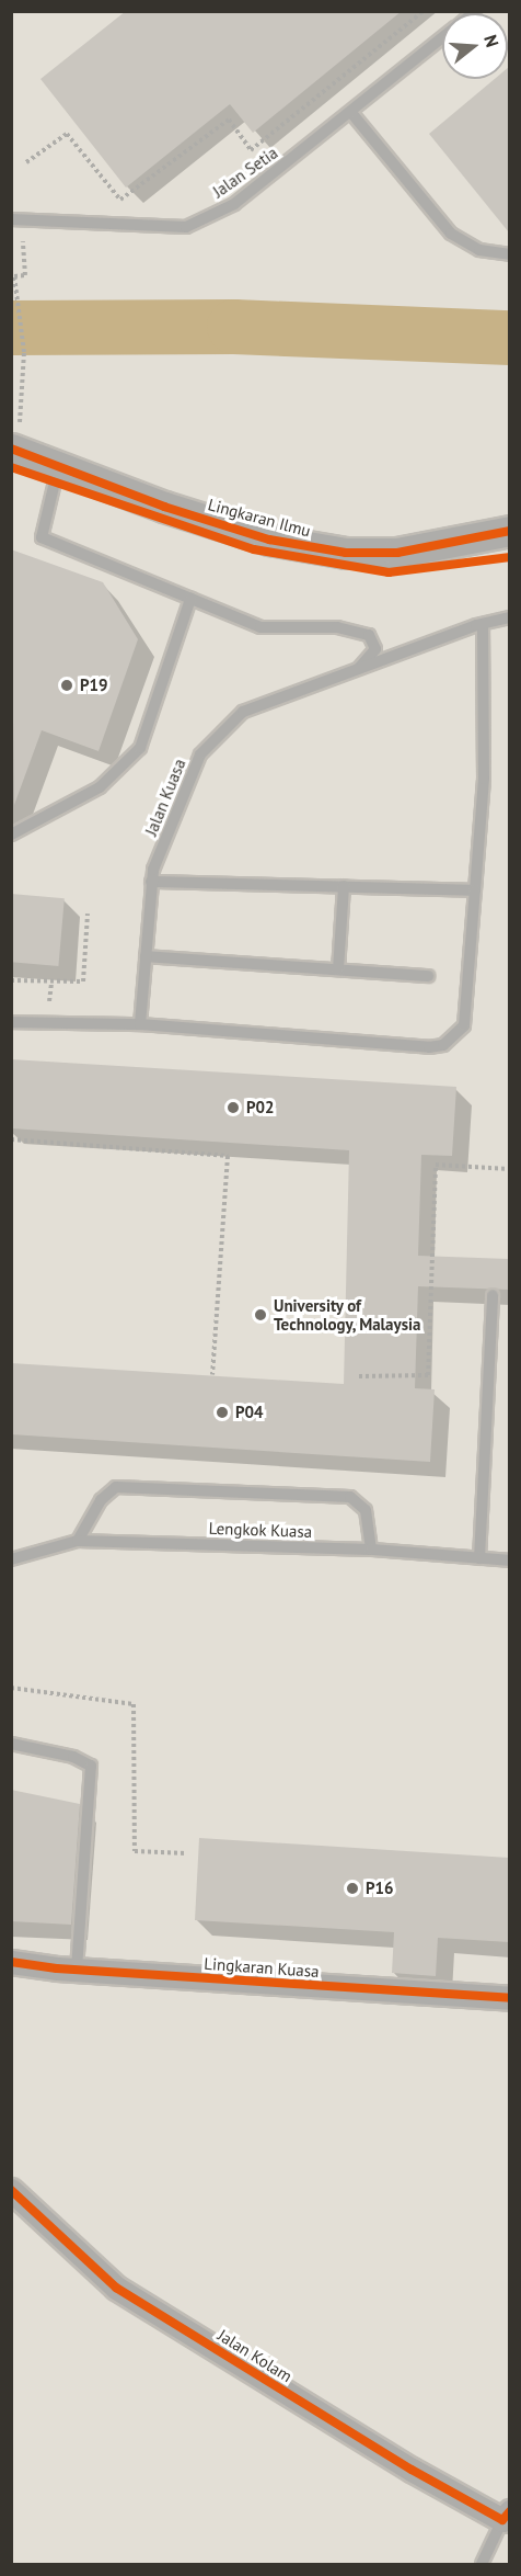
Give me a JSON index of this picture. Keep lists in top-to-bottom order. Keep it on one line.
{"streets":{"street":["Lingkaran Ilmu","Lingkaran Kuasa","Jalan Kolam"],"lane":["Jalan Setia","Jalan Kuasa","Lengkok Kuasa"]},"places":["P19","P02","University of Technology, Malaysia","P04","P16"],"north":"right"}
